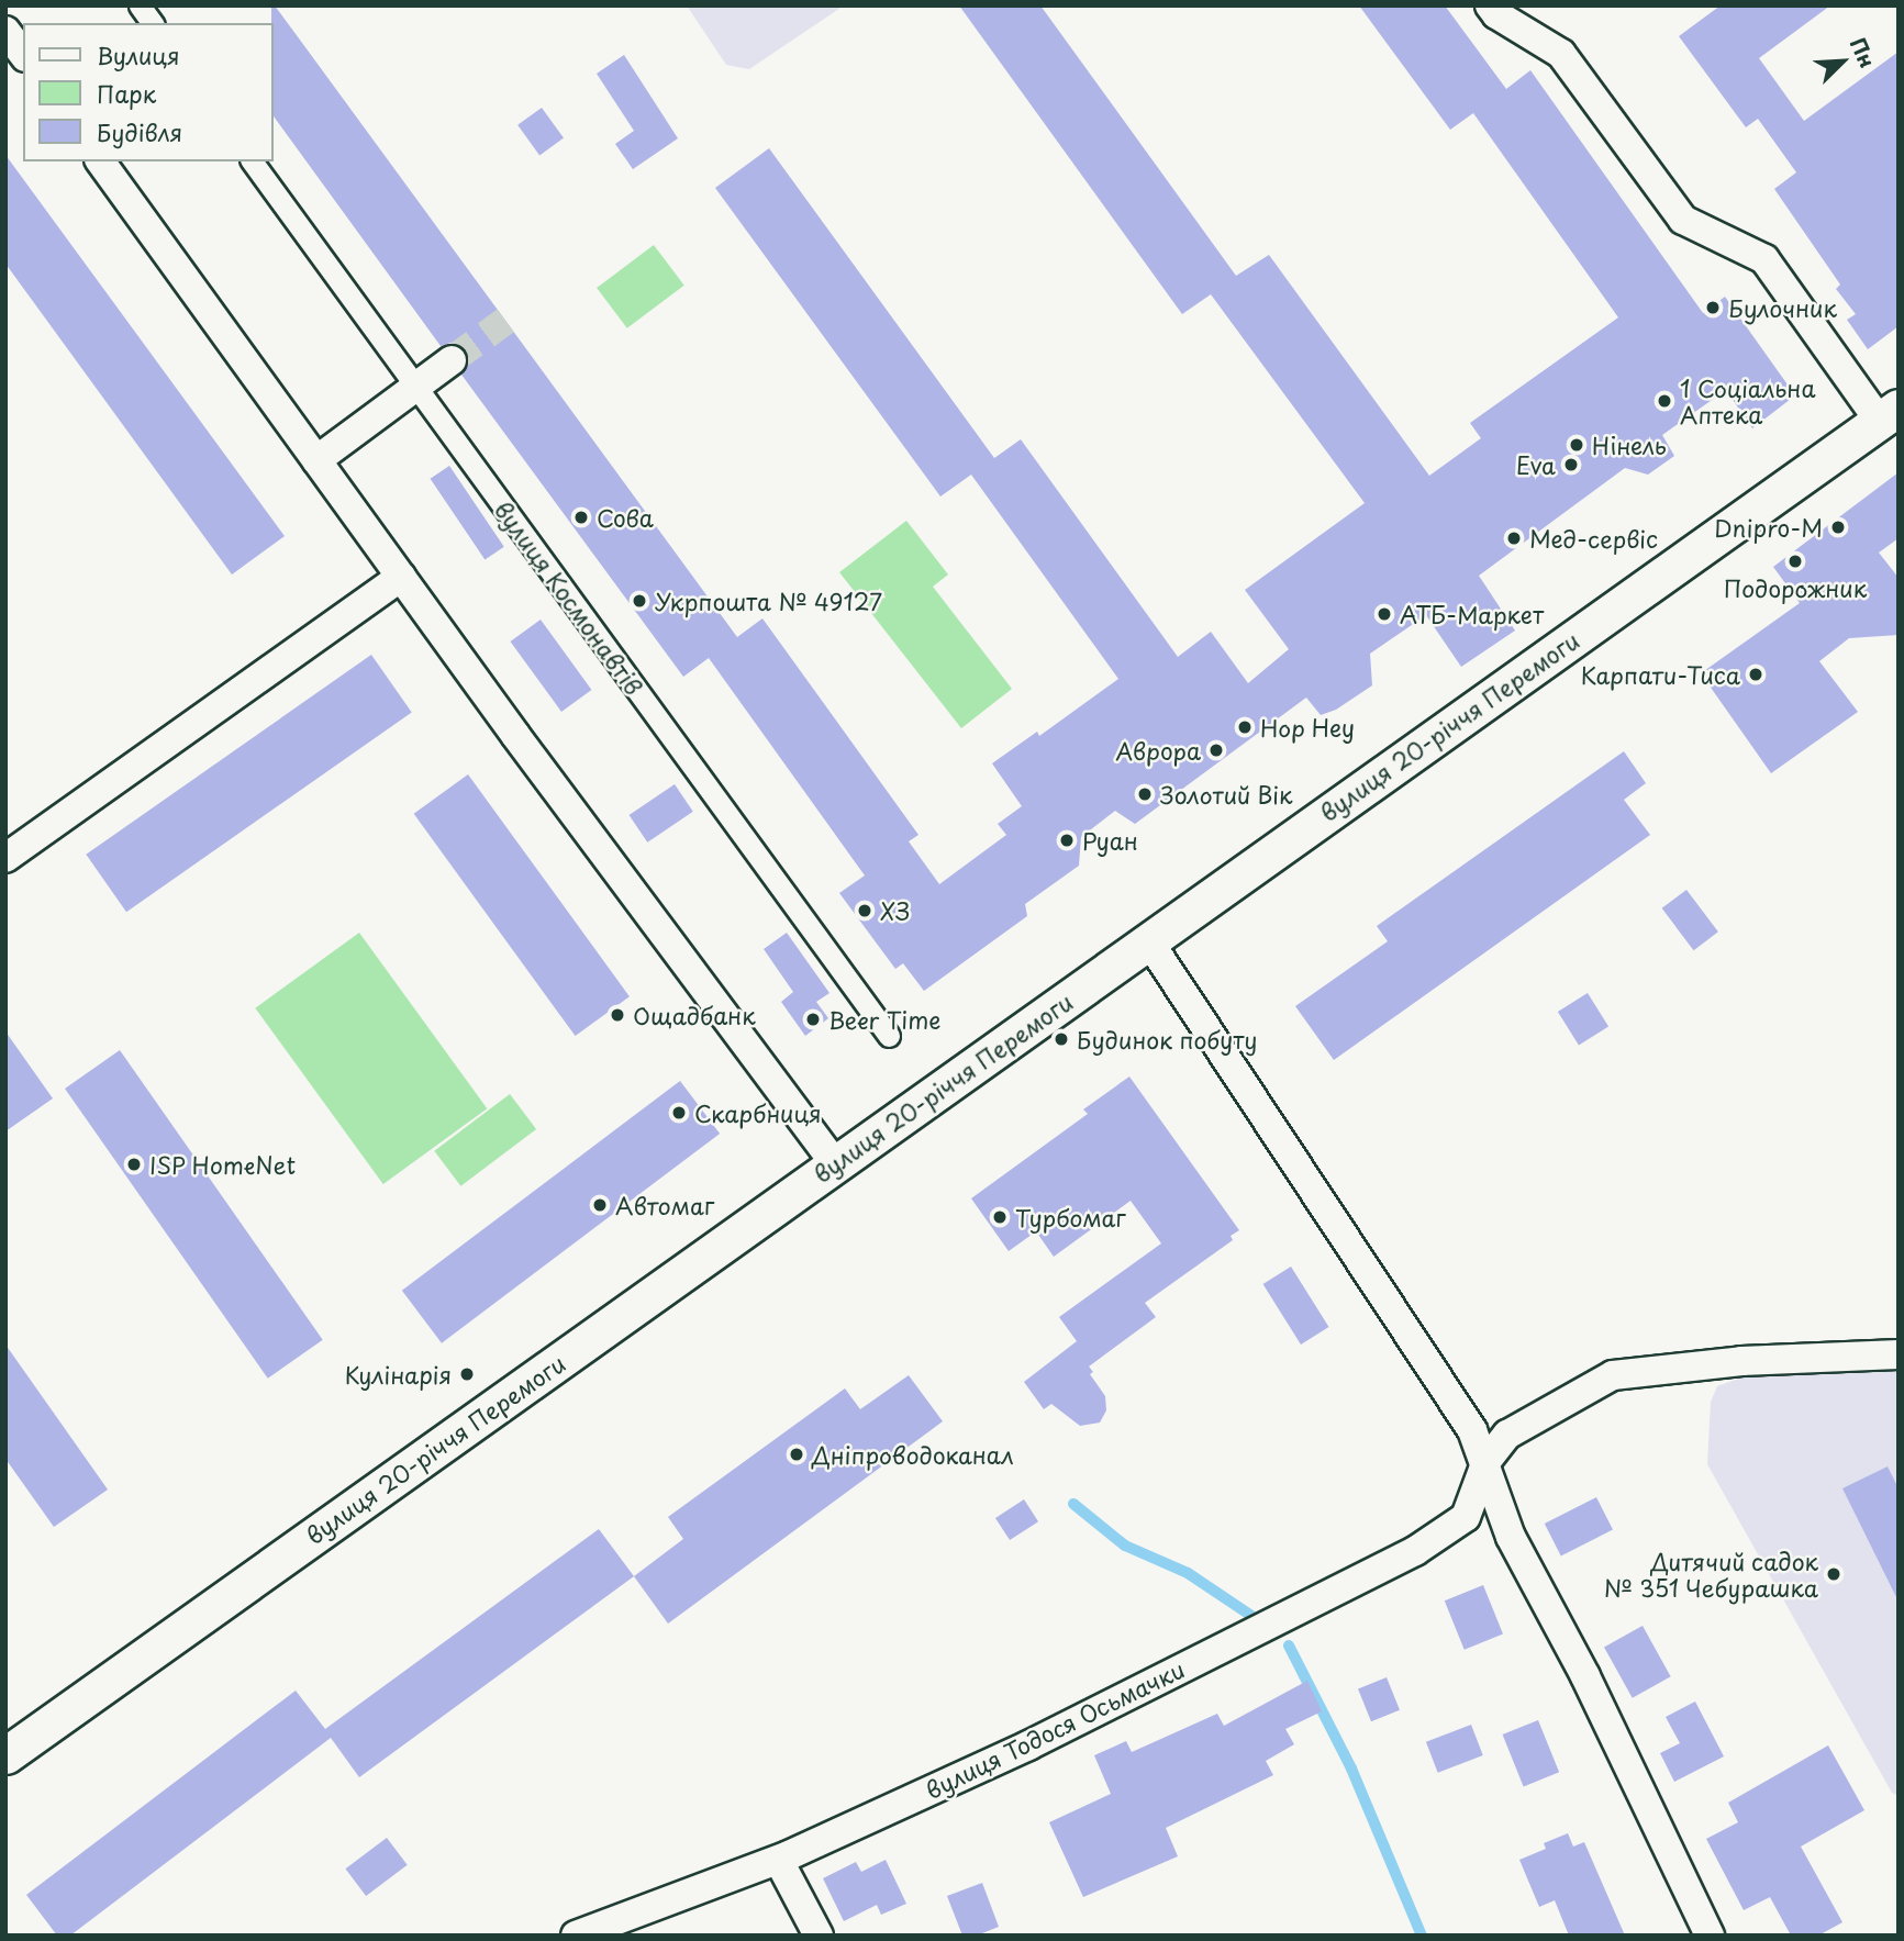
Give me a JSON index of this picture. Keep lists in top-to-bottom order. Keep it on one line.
{"streets":{"street":["вулиця Космонавтів","вулиця 20-річчя Перемоги","вулиця Тодося Осьмачки"]},"places":["Булочник","1 Соціальна Аптека","Нінель","Eva","Сова","Dnipro-M","Мед-сервіс","Подорожник","Укрпошта № 49127","АТБ-Маркет","Карпати-Тиса","Hop Hey","Аврора","Золотий Вік","Руан","ХЗ","Ощадбанк","Beer Time","Будинок побуту","Скарбниця","ISP HomeNet","Автомаг","Турбомаг","Кулінарія","Дніпроводоканал","Дитячий садок № 351 Чебурашка"],"legend":["Вулиця","Парк","Будівля"],"north":"top right"}
